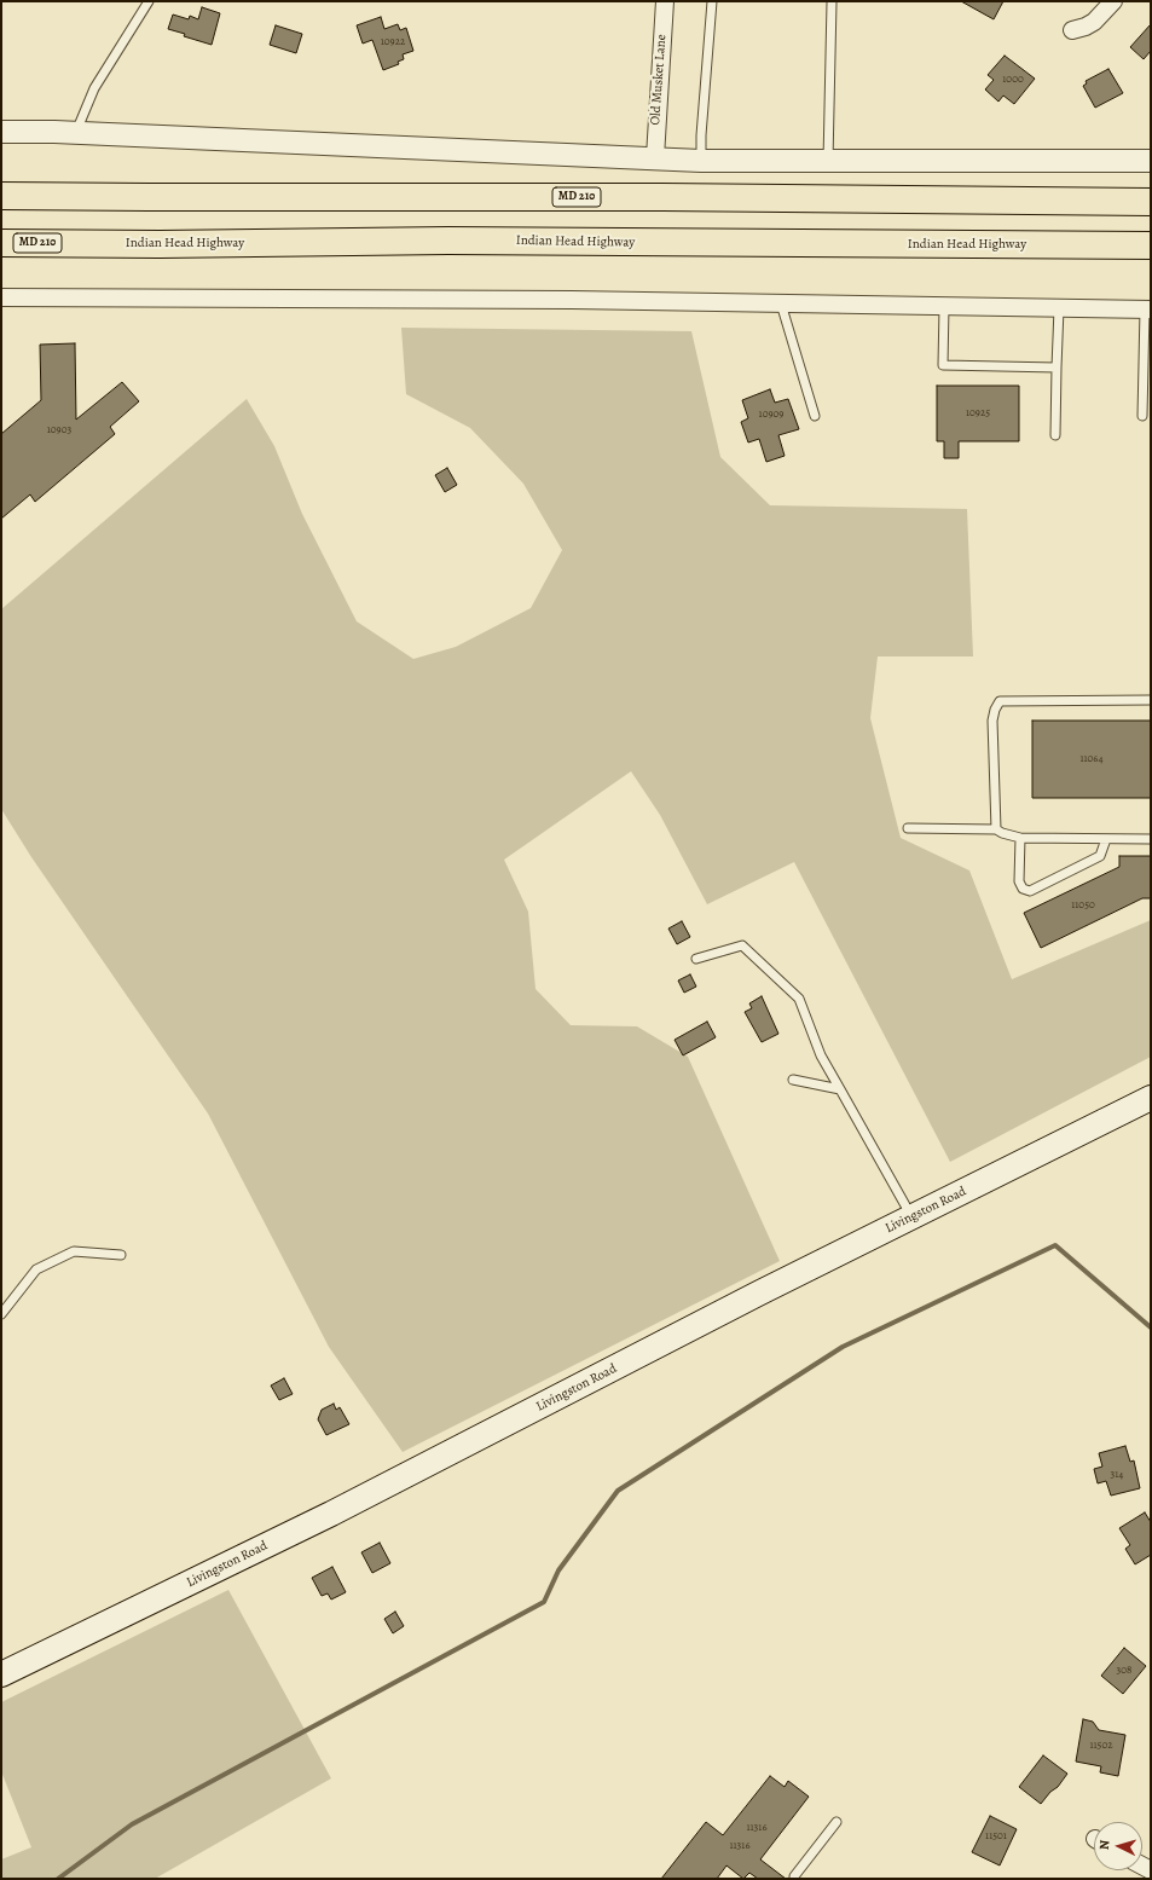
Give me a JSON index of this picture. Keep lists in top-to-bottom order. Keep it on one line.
{"streets":{"highway":["MD 210","Indian Head Highway"],"main road":["Livingston Road"],"street":["Old Musket Lane"]},"house_numbers":["10922","1000","10925","10909","10903","11064","11050","314","308","11502","11316","11501","11316"],"north":"left"}
